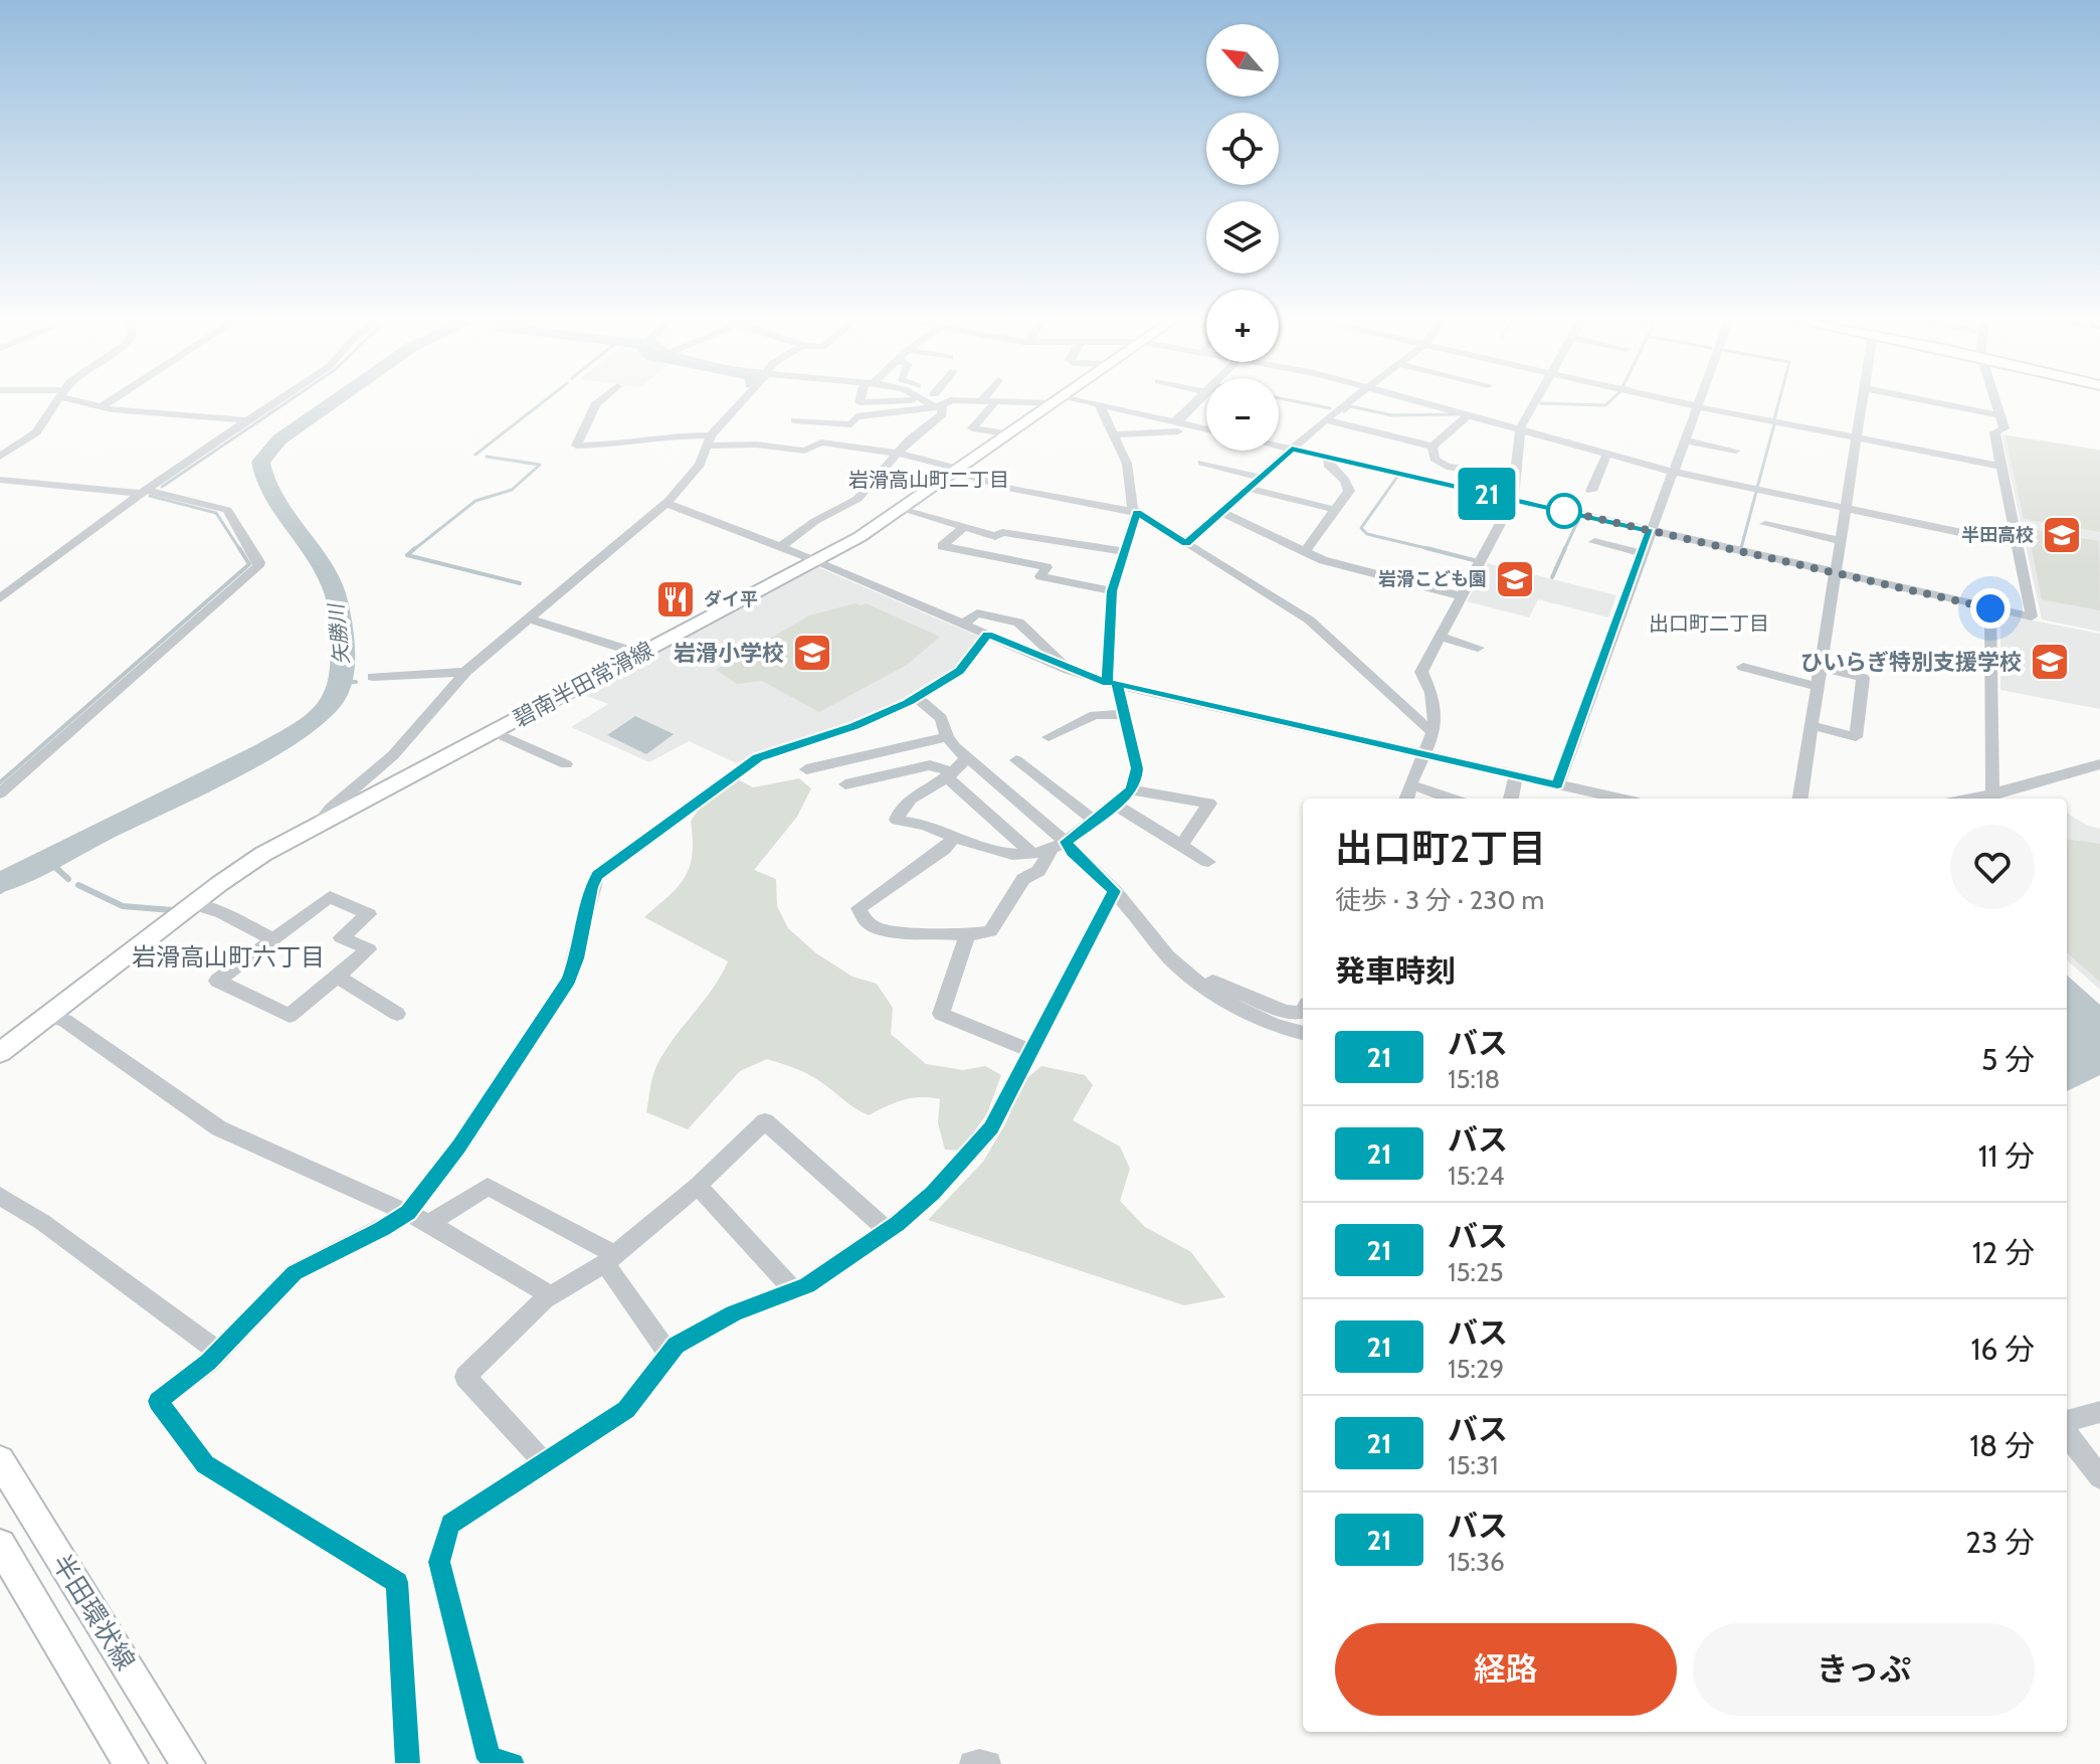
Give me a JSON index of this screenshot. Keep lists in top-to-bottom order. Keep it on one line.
{"streets":{"main road":["碧南半田常滑線","半田環状線"]},"districts":["岩滑高山町二丁目","出口町二丁目","岩滑高山町六丁目"],"water":["矢勝川"],"places":{"school or university":["半田高校","岩滑こども園","岩滑小学校","ひいらぎ特別支援学校"],"restaurant":["ダイ平"]},"lines":["bus line 21"],"north":"top left","page":{"on_map":"21","map_buttons":["+","−"],"heading":[["出口町2丁目","徒歩 · 3 分 · 230 m"],"発車時刻"],"list":[{"mark":"21","name":"バス","note":"15:18","value":"5 分"},{"mark":"21","name":"バス","note":"15:24","value":"11 分"},{"mark":"21","name":"バス","note":"15:25","value":"12 分"},{"mark":"21","name":"バス","note":"15:29","value":"16 分"},{"mark":"21","name":"バス","note":"15:31","value":"18 分"},{"mark":"21","name":"バス","note":"15:36","value":"23 分"}],"buttons":["経路","きっぷ"]}}
